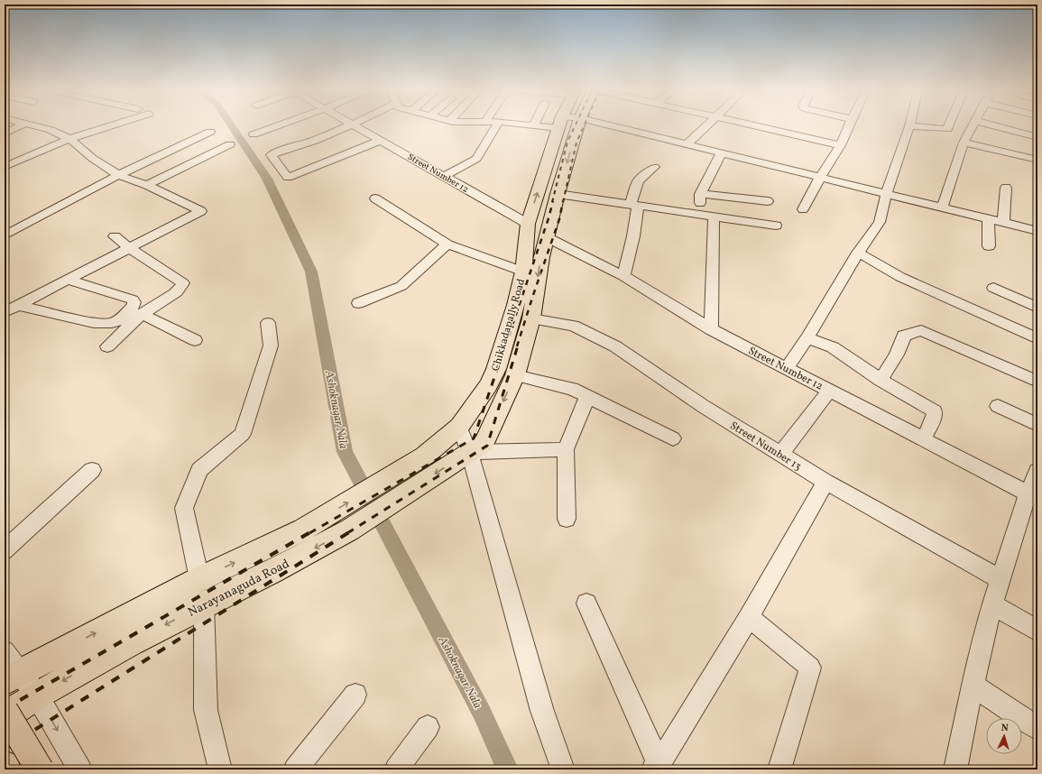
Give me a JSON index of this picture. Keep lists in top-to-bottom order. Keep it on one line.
{"streets":{"main road":["Chikkadapally Road","Narayanaguda Road"],"street":["Street Number 12","Street Number 13"]},"crossings":[["Street Number 12","Chikkadapally Road"],["Chikkadapally Road","Street Number 13"],["Chikkadapally Road","Narayanaguda Road"]],"water":["Ashoknagar Nala"],"north":"top"}
